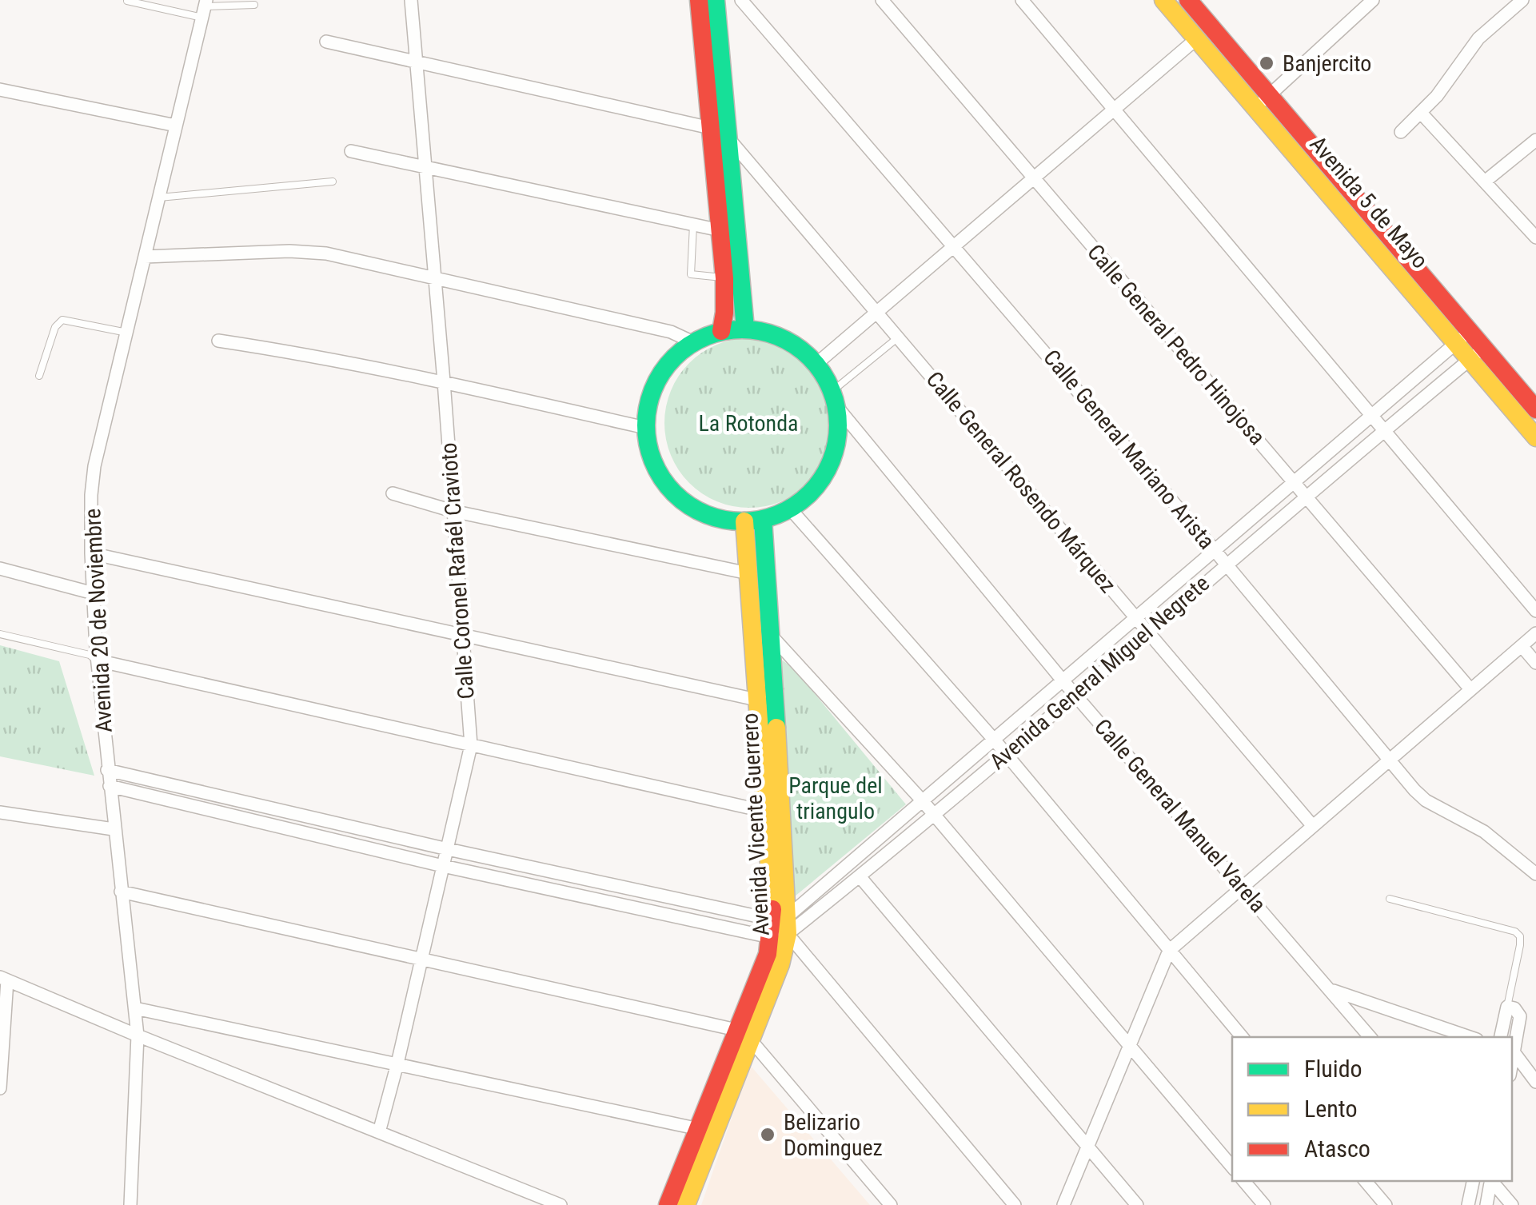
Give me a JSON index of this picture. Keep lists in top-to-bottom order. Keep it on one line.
{"streets":{"main road":["Avenida 5 de Mayo","Avenida Vicente Guerrero"],"street":["Calle General Pedro Hinojosa","Calle General Mariano Arista","Calle General Rosendo Márquez","Calle Coronel Rafaél Cravioto","Avenida 20 de Noviembre","Avenida General Miguel Negrete","Calle General Manuel Varela"]},"crossings":[["Avenida 5 de Mayo","Avenida General Miguel Negrete"],["Calle General Pedro Hinojosa","Avenida General Miguel Negrete"],["Calle General Mariano Arista","Avenida General Miguel Negrete"],["Calle General Rosendo Márquez","Calle Coronel Rafaél Cravioto"],["Calle General Rosendo Márquez","Avenida General Miguel Negrete"],["Avenida General Miguel Negrete","Calle General Manuel Varela"],["Avenida General Miguel Negrete","Avenida Vicente Guerrero"],["Calle General Manuel Varela","Avenida Vicente Guerrero"]],"parks":["La Rotonda","Parque del triangulo"],"places":["Banjercito","Belizario Dominguez"],"legend":["Fluido","Lento","Atasco"]}
